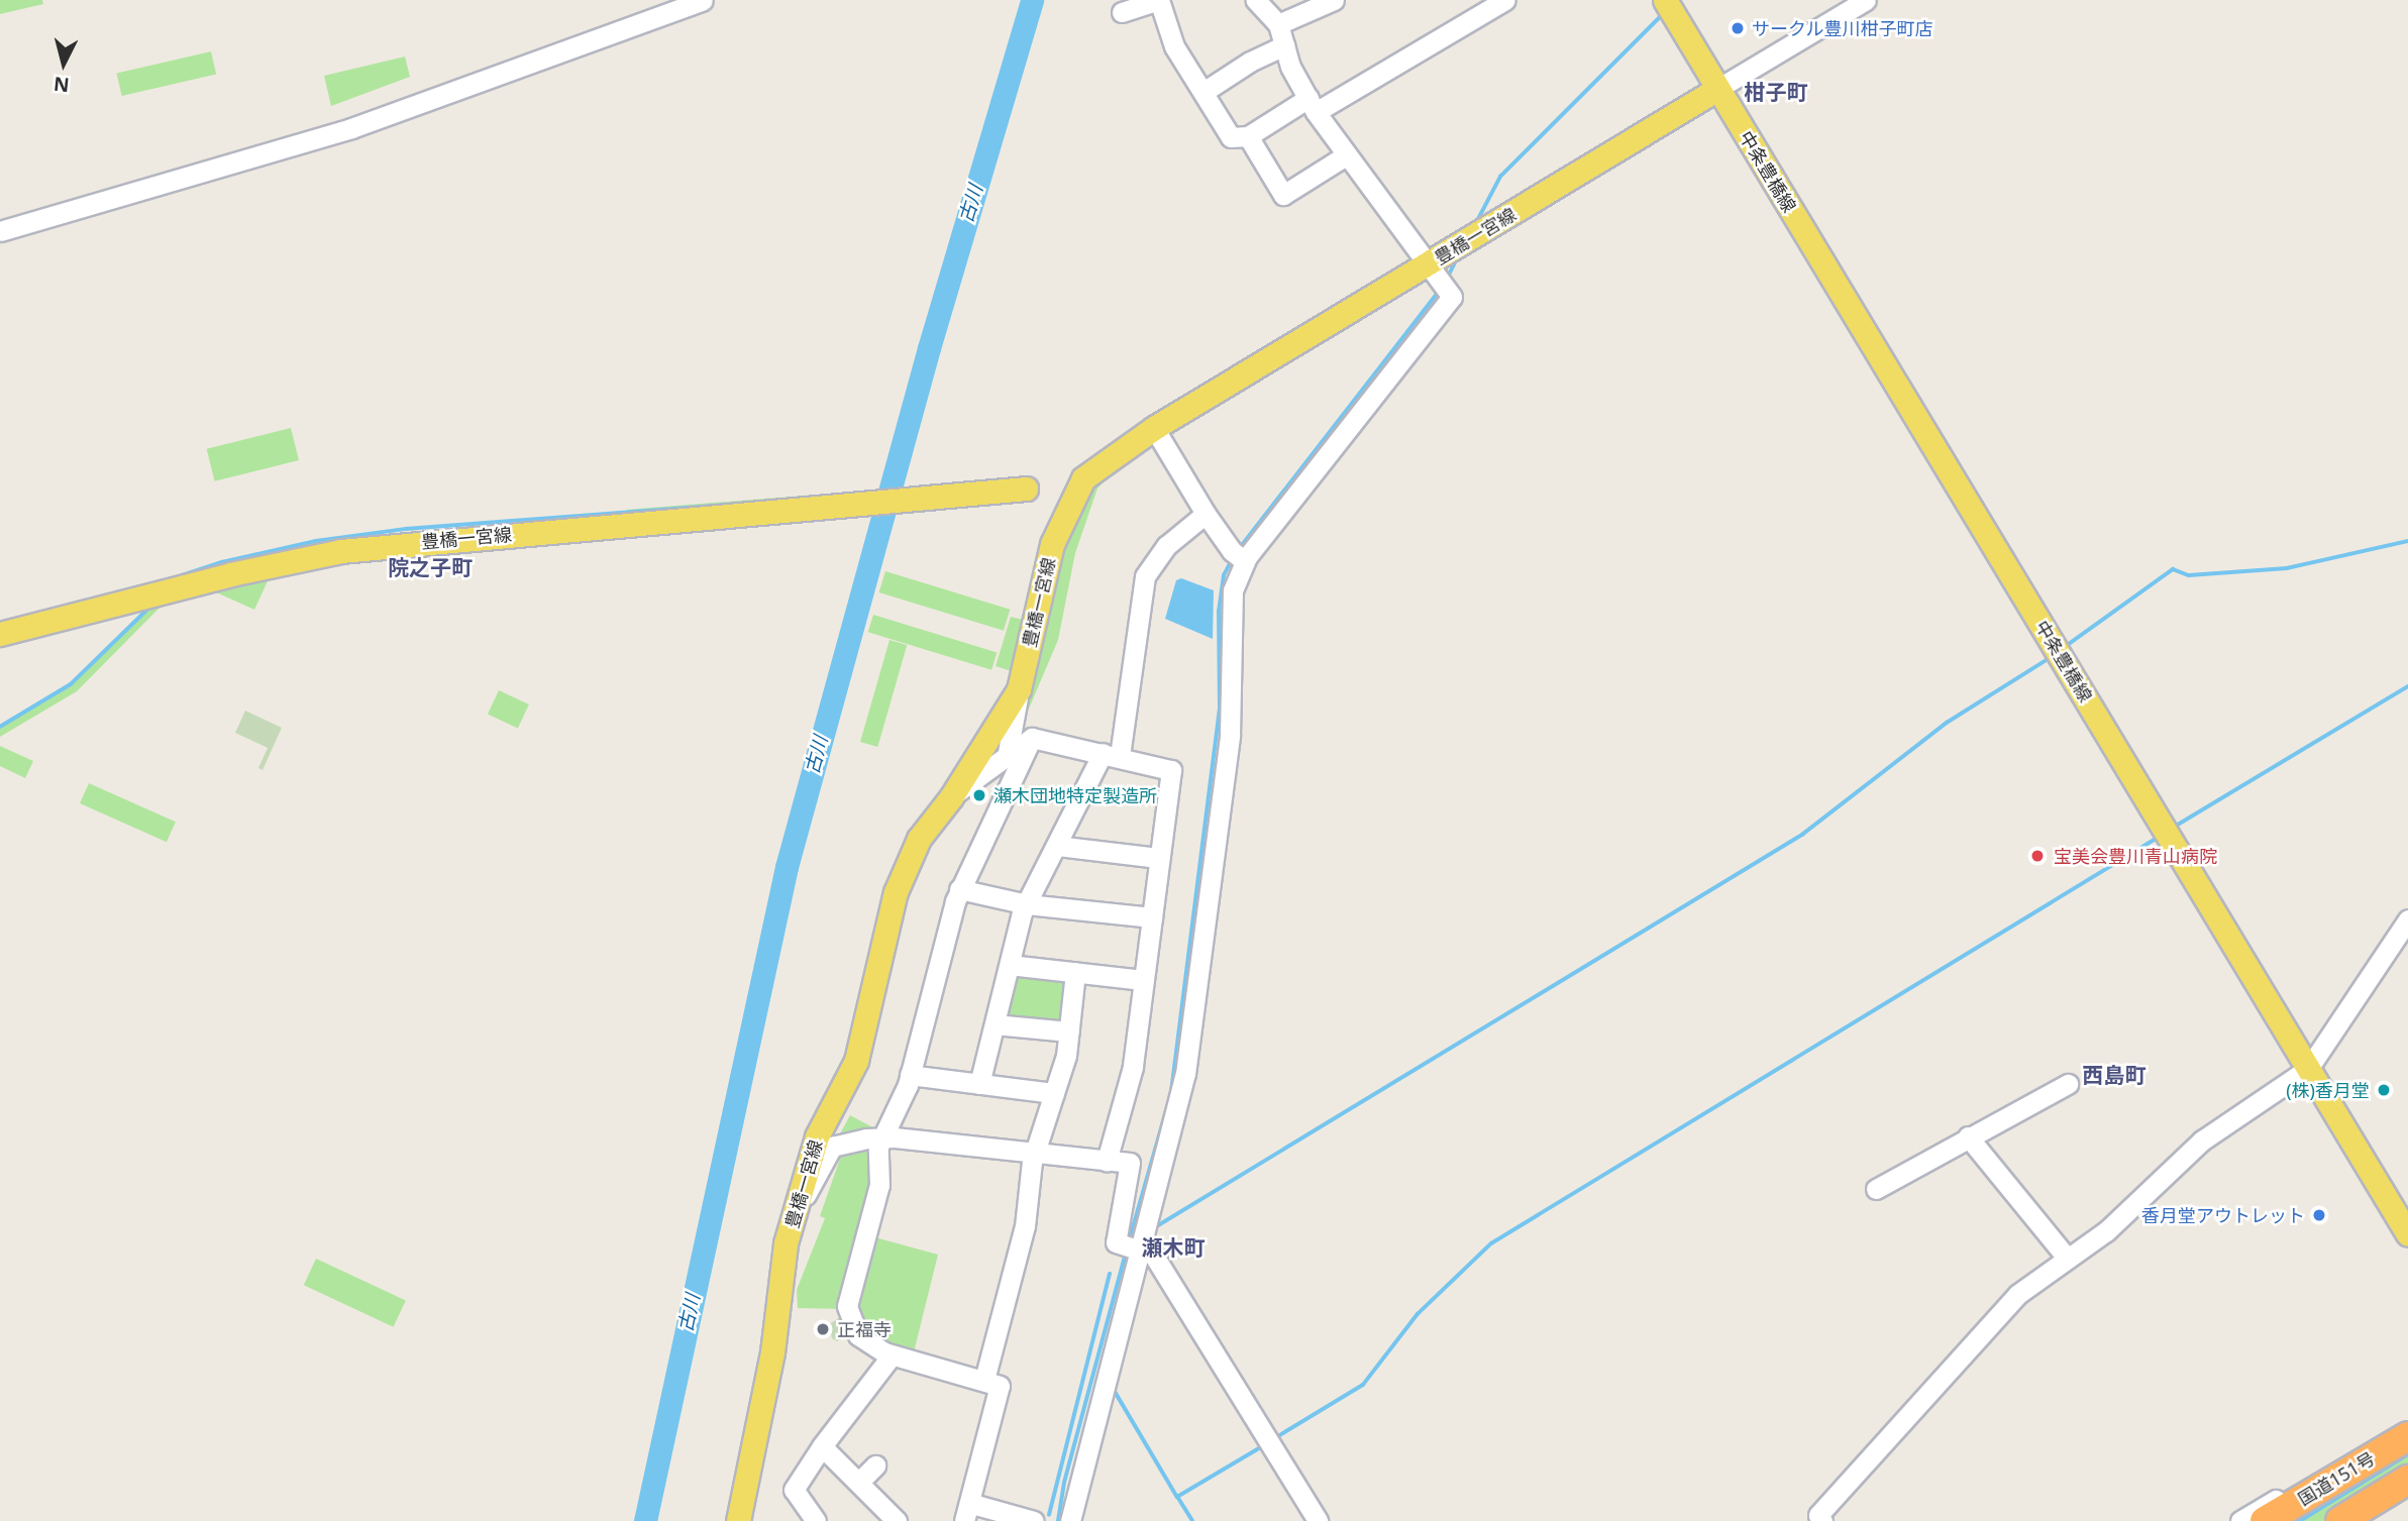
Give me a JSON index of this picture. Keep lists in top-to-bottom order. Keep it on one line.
{"streets":{"highway":["国道151号"],"main road":["中条豊橋線","豊橋一宮線"]},"crossings":[["中条豊橋線","豊橋一宮線"]],"districts":["柑子町","院之子町","西島町","瀬木町"],"water":["古川"],"places":["サークル豊川柑子町店","瀬木団地特定製造所","宝美会豊川青山病院","(株)香月堂","香月堂アウトレット","正福寺"],"north":"bottom"}
